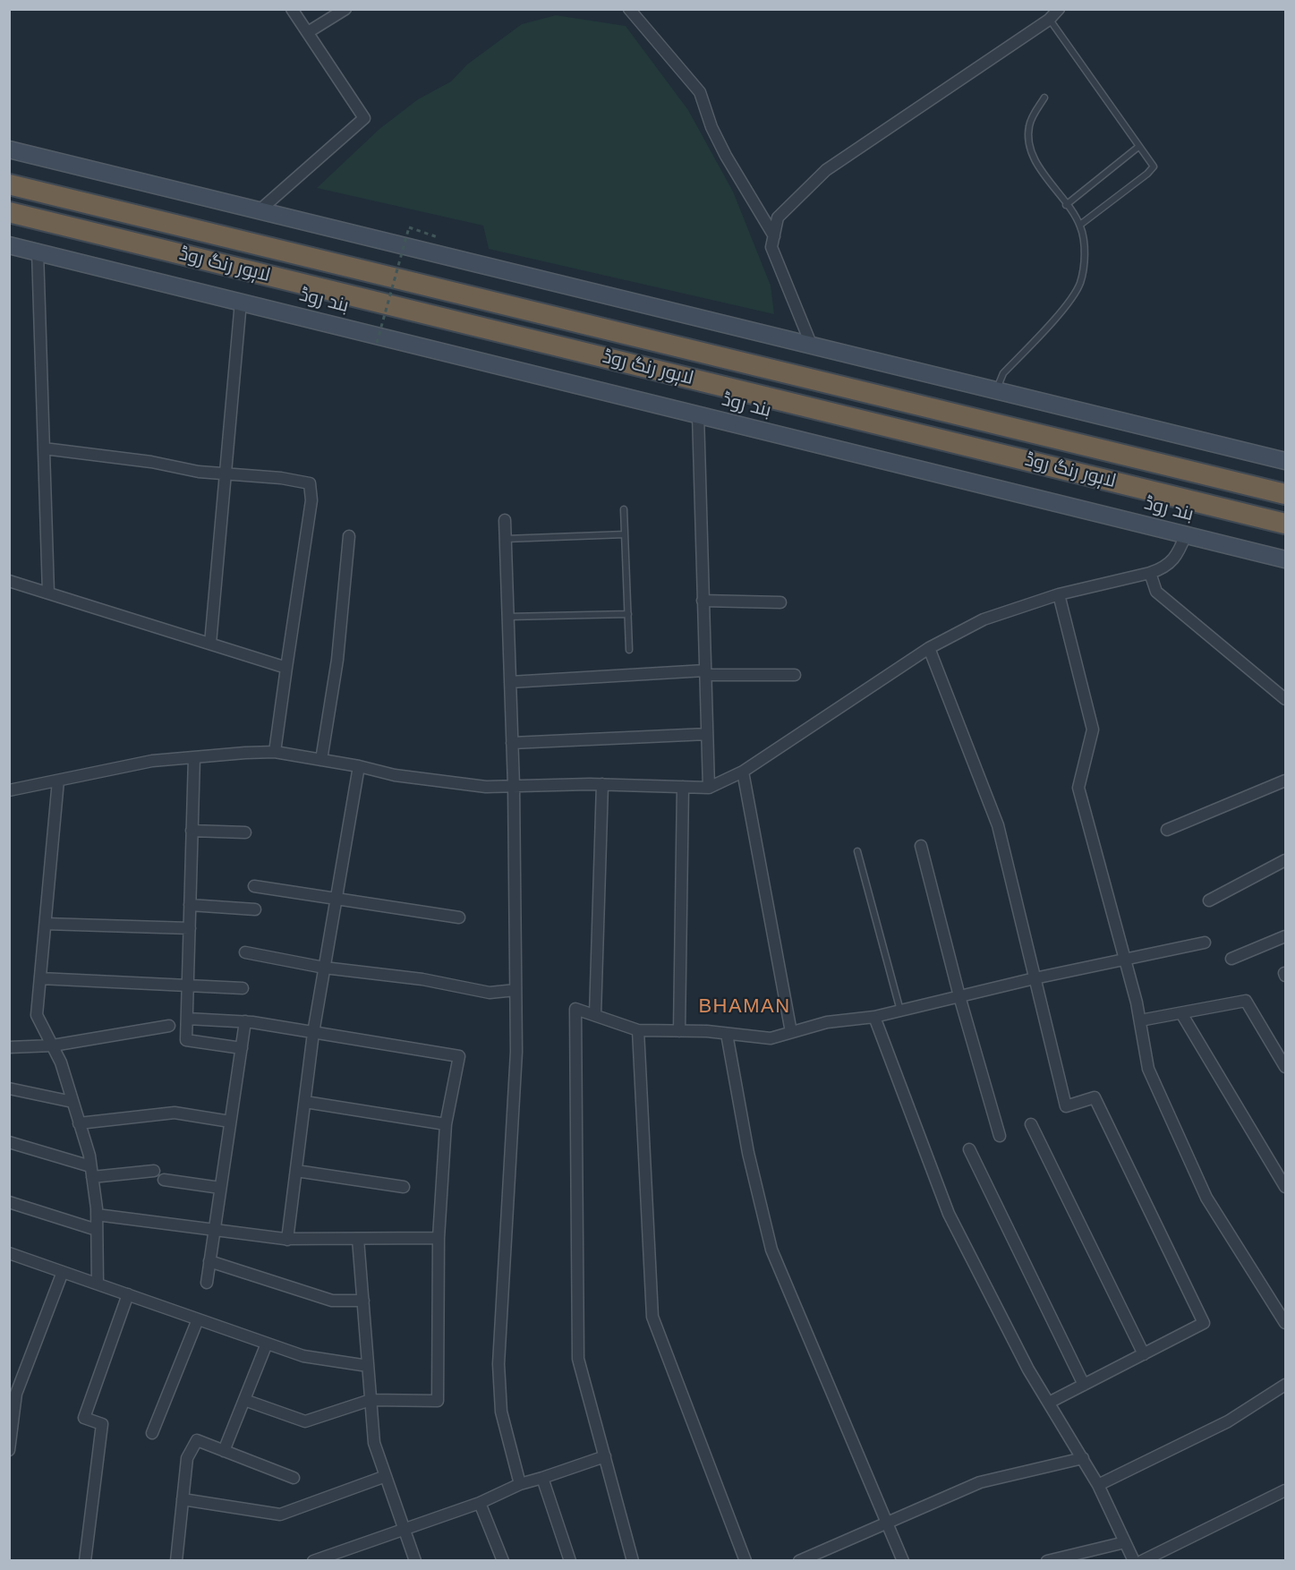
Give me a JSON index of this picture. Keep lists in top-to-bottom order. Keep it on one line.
{"streets":{"highway":["لاہور رنگ روڈ"],"main road":["بند روڈ"]},"districts":["BHAMAN"]}
